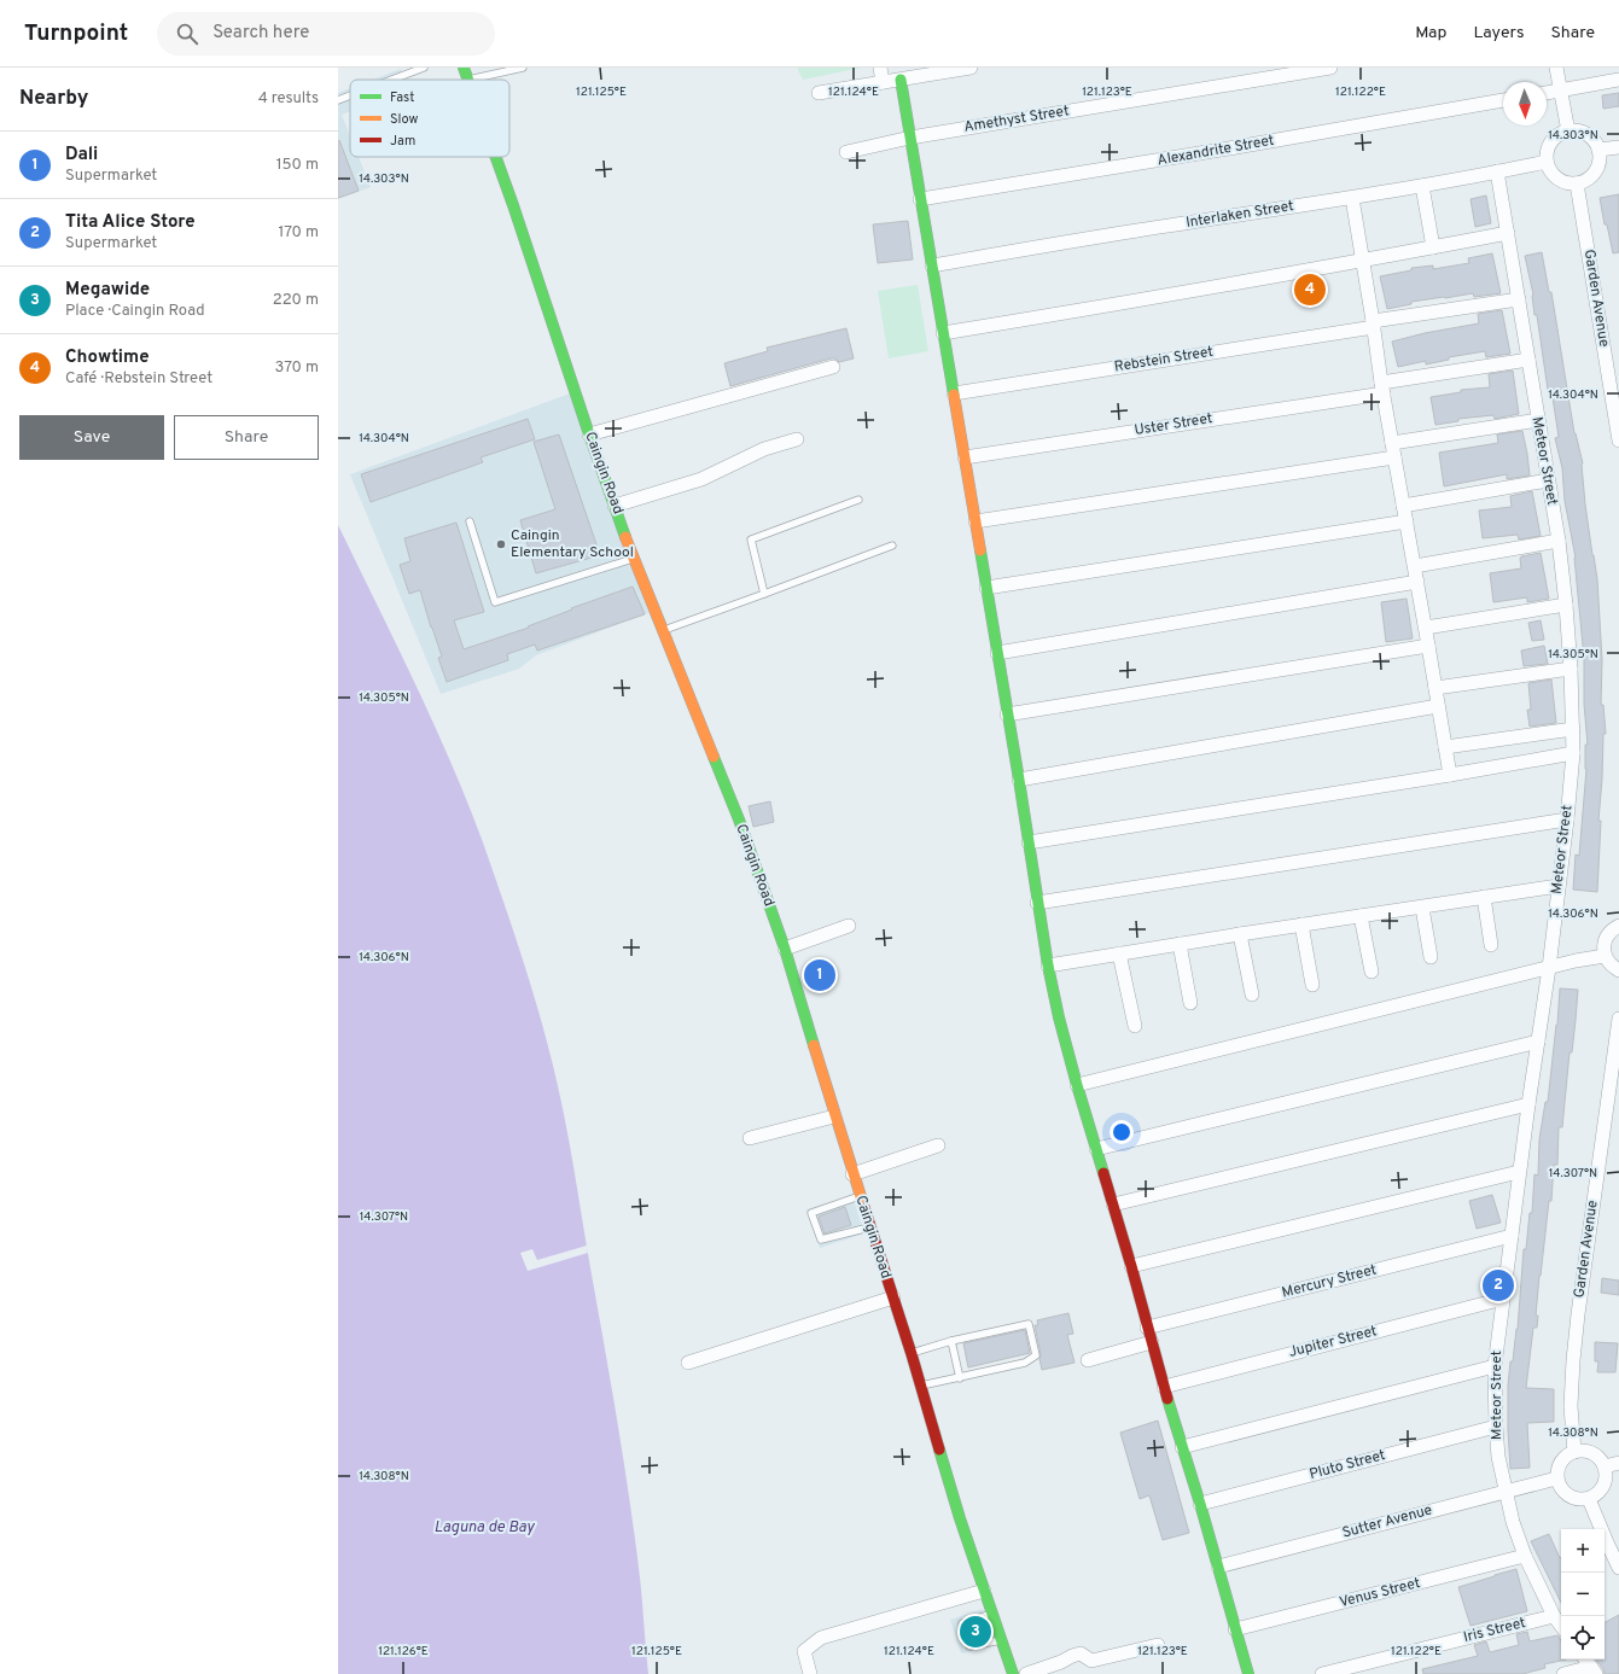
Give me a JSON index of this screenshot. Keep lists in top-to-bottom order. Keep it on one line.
{"streets":{"street":["Amethyst Street","Alexandrite Street","Interlaken Street","Garden Avenue","Rebstein Street","Uster Street","Meteor Street","Caingin Road","Mercury Street","Jupiter Street","Pluto Street","Sutter Avenue","Venus Street","Iris Street"]},"crossings":[["Interlaken Street","Garden Avenue"],["Interlaken Street","Meteor Street"],["Garden Avenue","Sutter Avenue"],["Rebstein Street","Meteor Street"],["Uster Street","Meteor Street"],["Meteor Street","Mercury Street"],["Meteor Street","Jupiter Street"],["Meteor Street","Pluto Street"],["Meteor Street","Sutter Avenue"],["Meteor Street","Venus Street"],["Meteor Street","Iris Street"]],"water":["Laguna de Bay"],"places":["Caingin Elementary School"],"legend":["Fast","Slow","Jam"],"north":"bottom","page":{"header":"Turnpoint","search":"Search here","nav":["Map","Layers","Share"],"heading":["Nearby","4 results"],"list":[{"mark":"1","name":"Dali","note":"Supermarket","value":"150 m"},{"mark":"2","name":"Tita Alice Store","note":"Supermarket","value":"170 m"},{"mark":"3","name":"Megawide","note":"Place · Caingin Road","value":"220 m"},{"mark":"4","name":"Chowtime","note":"Café · Rebstein Street","value":"370 m"}],"pins":["4","1","2","3"],"buttons":["Save","Share"],"map_buttons":["+","−"]},"coordinates":["121.125°E","121.124°E","121.123°E","121.122°E","14.303°N","14.304°N","14.305°N","14.306°N","14.307°N","14.308°N","121.126°E"]}
